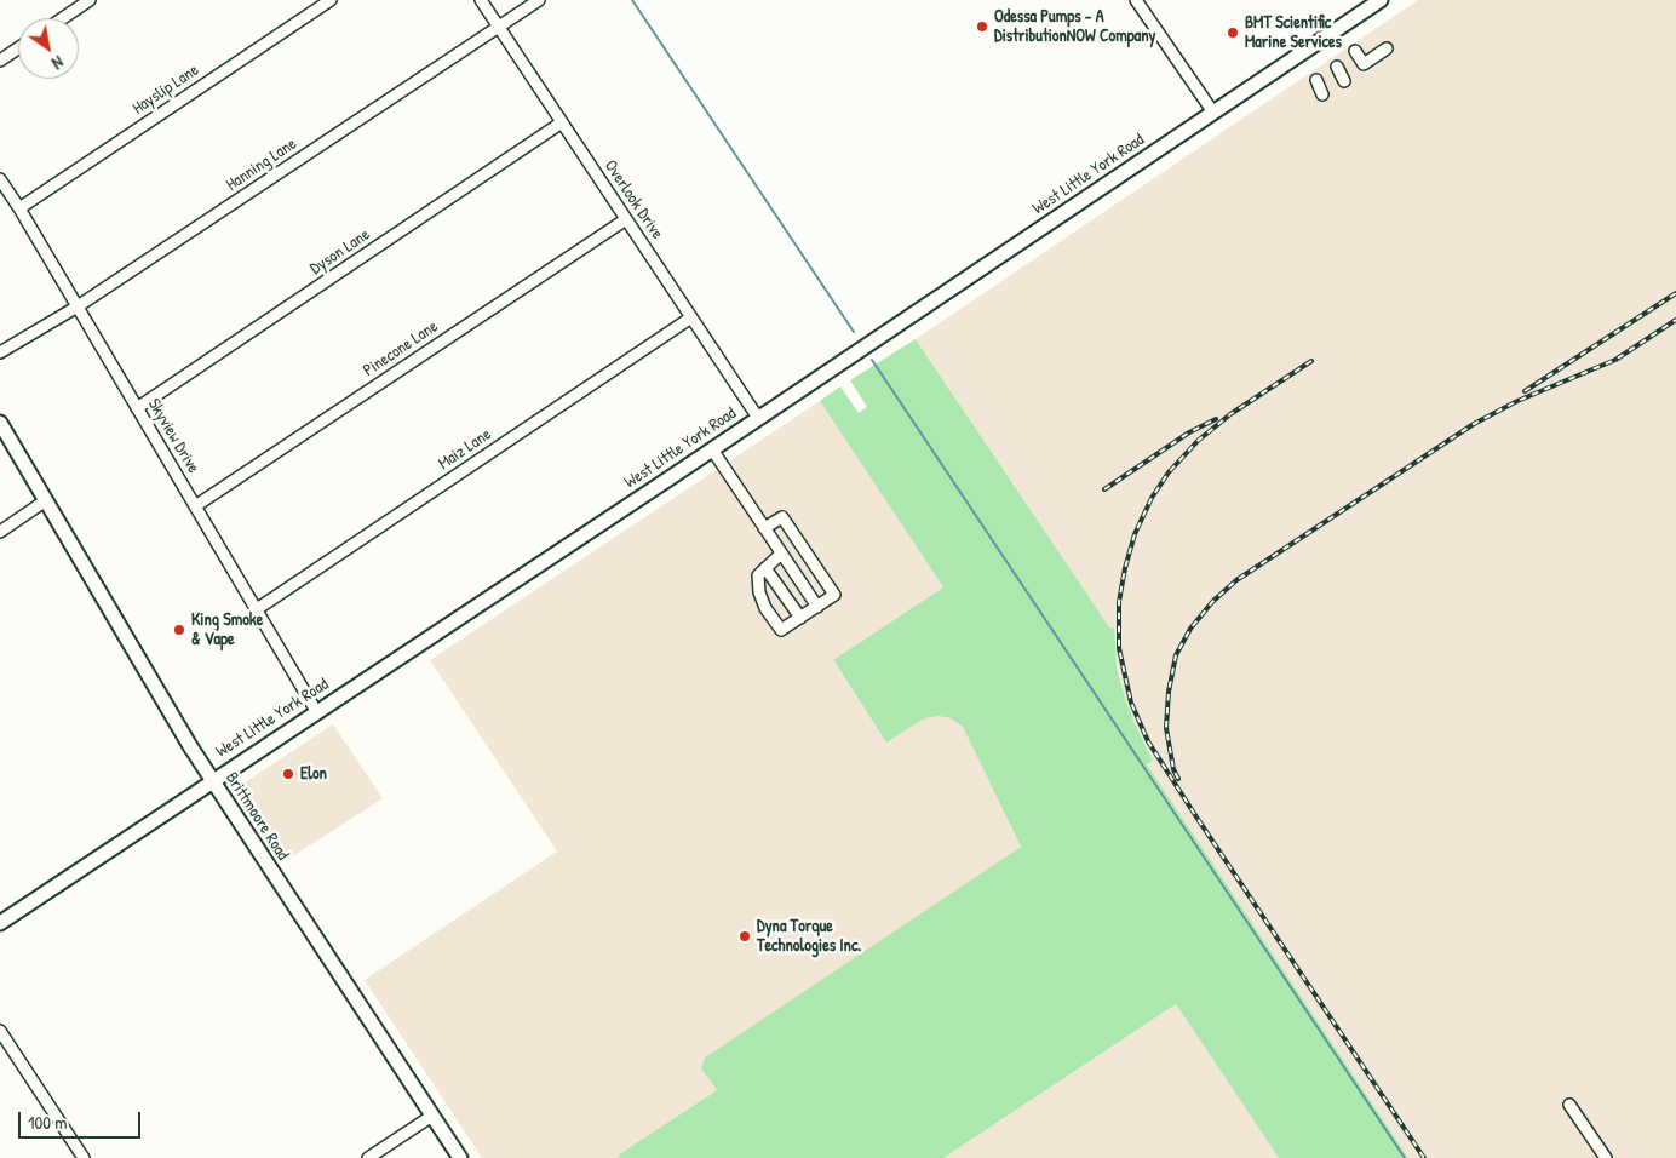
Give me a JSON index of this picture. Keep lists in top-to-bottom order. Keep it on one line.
{"streets":{"main road":["West Little York Road","Brittmoore Road"],"street":["Hayslip Lane","Hanning Lane","Overlook Drive","Dyson Lane","Pinecone Lane","Skyview Drive","Maiz Lane"]},"crossings":[["Hayslip Lane","Skyview Drive"],["Hanning Lane","Overlook Drive"],["Hanning Lane","Skyview Drive"],["West Little York Road","Overlook Drive"],["West Little York Road","Skyview Drive"],["West Little York Road","Brittmoore Road"],["Overlook Drive","Dyson Lane"],["Overlook Drive","Pinecone Lane"],["Overlook Drive","Maiz Lane"],["Dyson Lane","Skyview Drive"],["Pinecone Lane","Skyview Drive"],["Skyview Drive","Maiz Lane"]],"places":["Odessa Pumps - A DistributionNOW Company","BMT Scientific Marine Services","King Smoke & Vape","Elon","Dyna Torque Technologies Inc."],"scale_bar":"100 m","north":"bottom right"}
